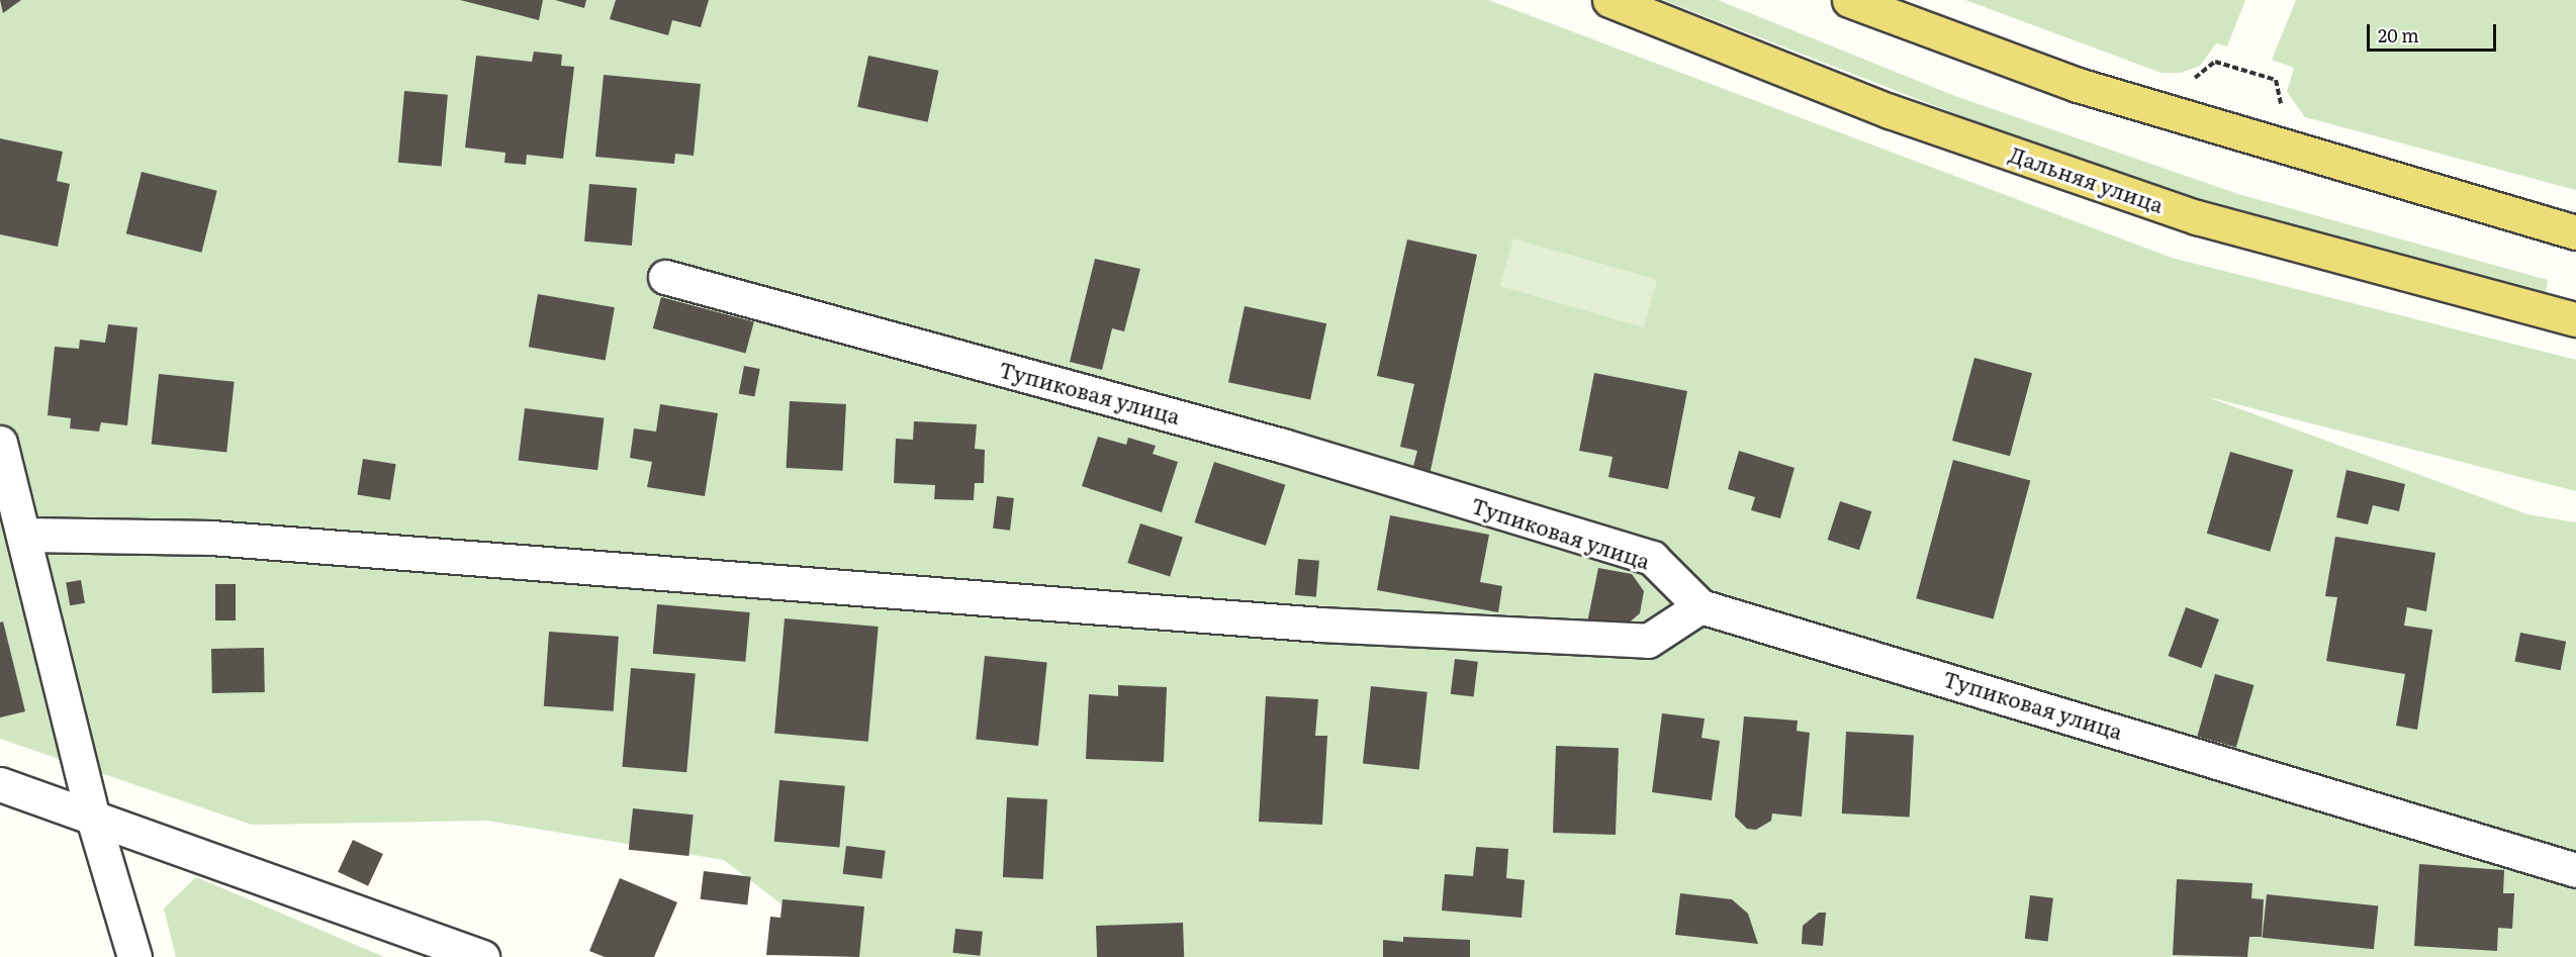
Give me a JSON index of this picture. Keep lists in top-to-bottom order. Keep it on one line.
{"streets":{"main road":["Дальняя улица"],"street":["Тупиковая улица"]},"scale_bar":"20 m"}
